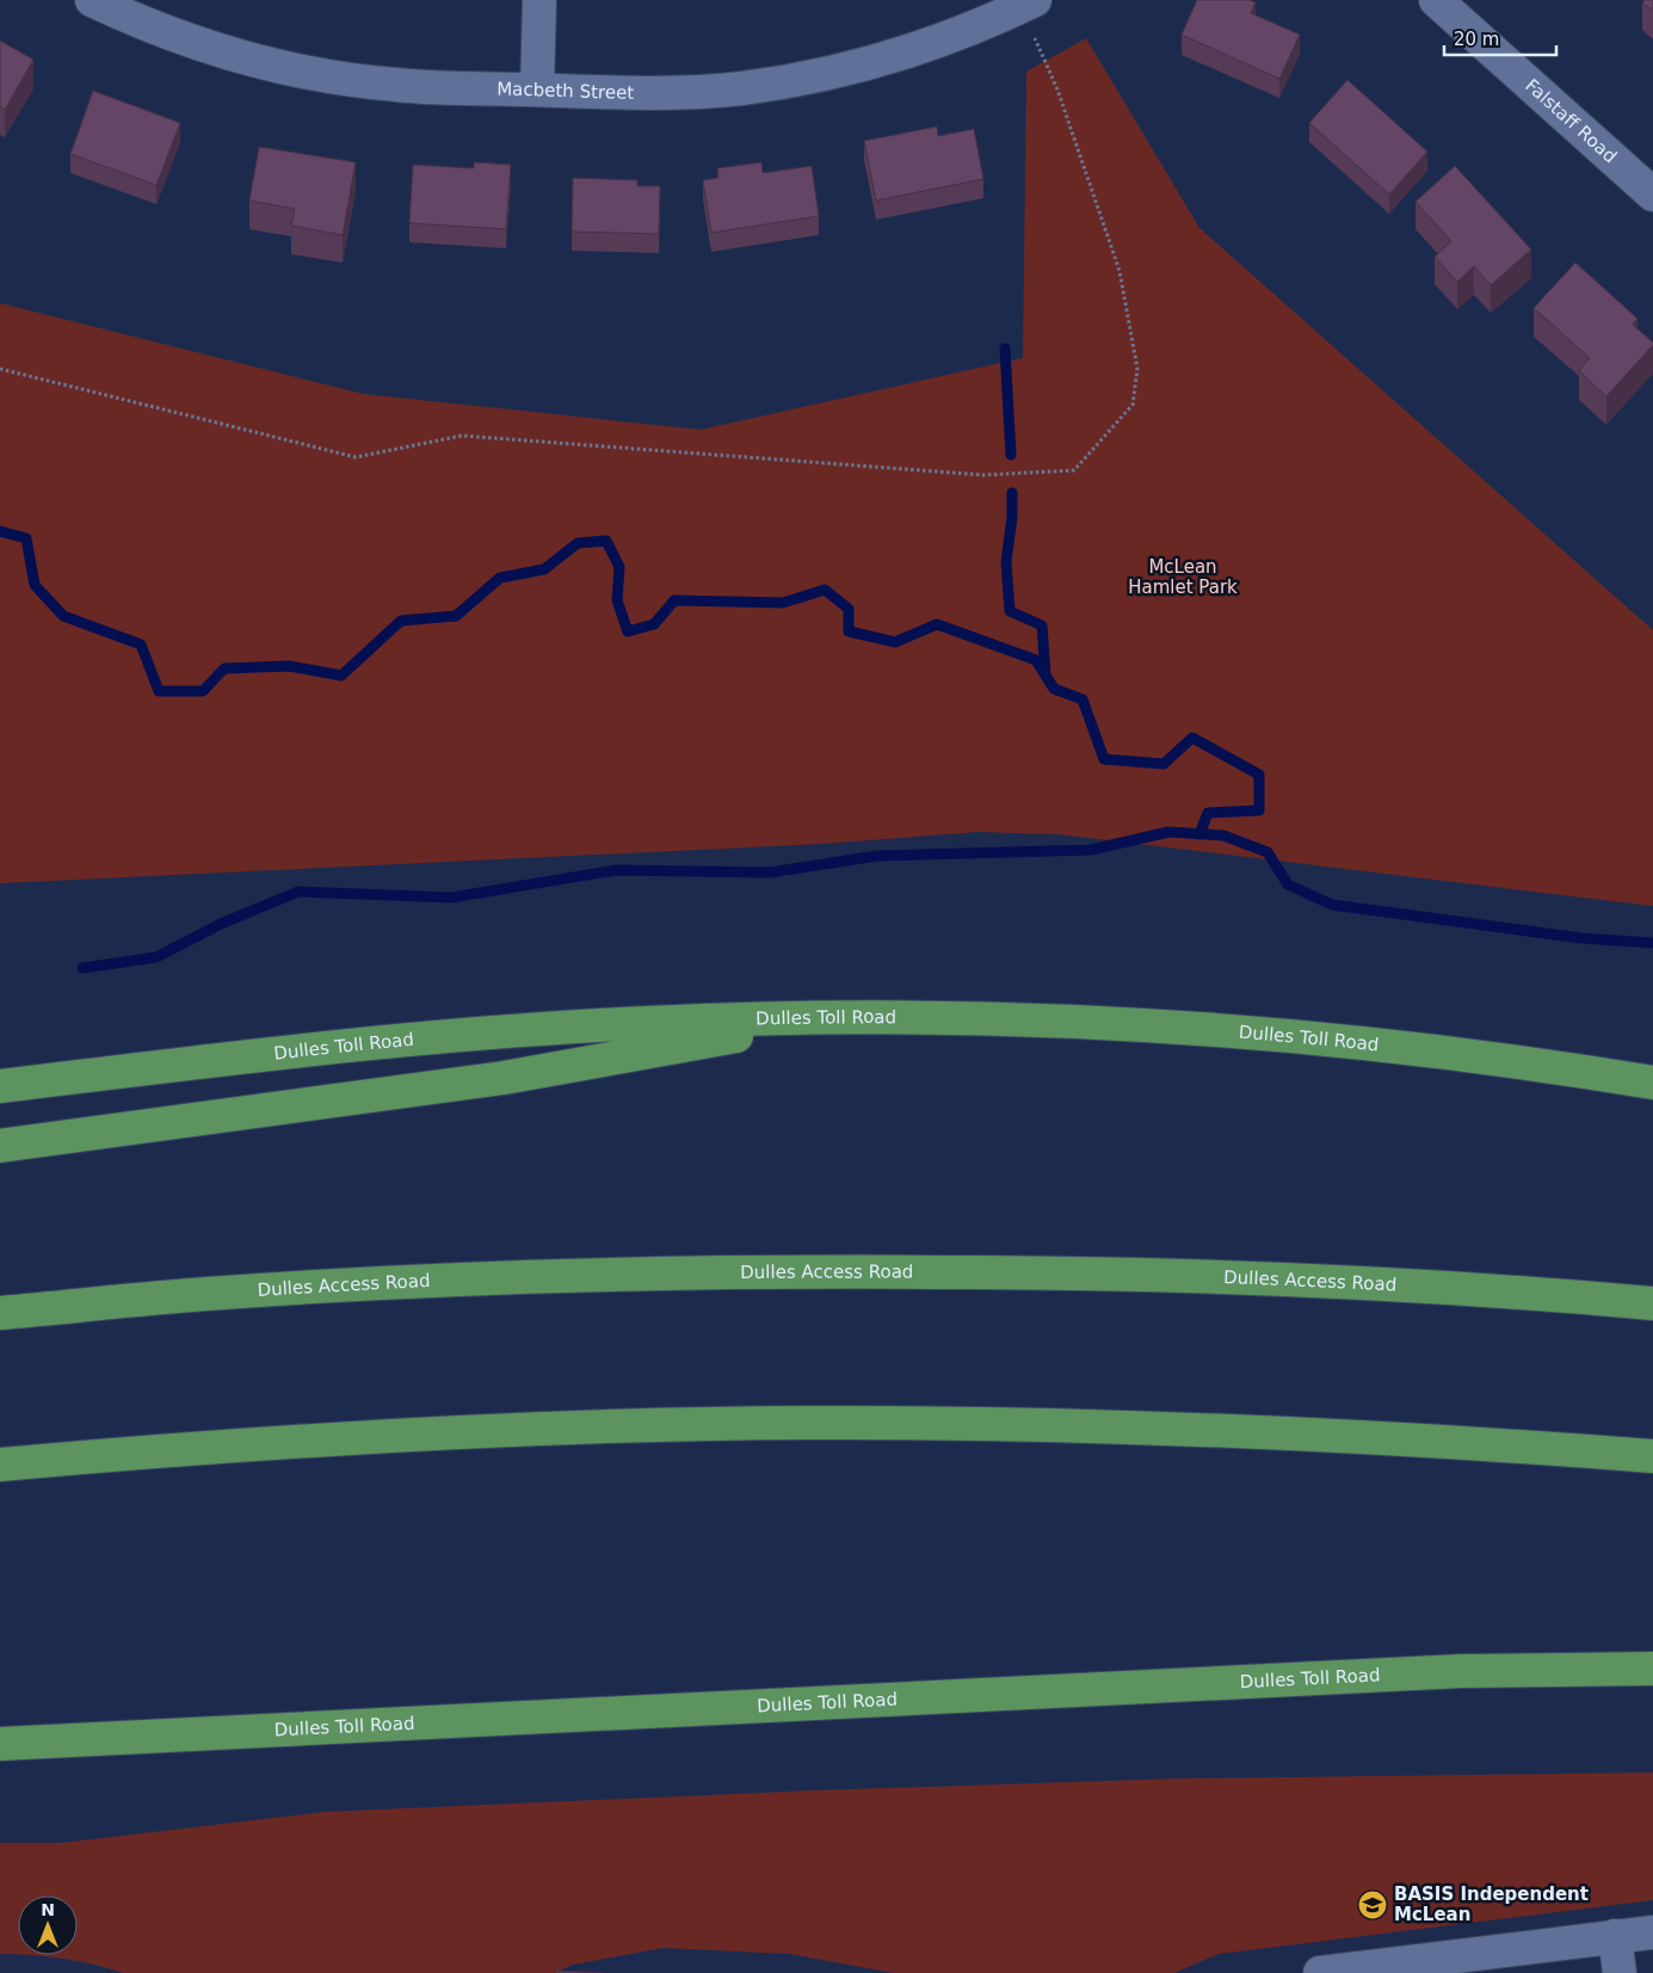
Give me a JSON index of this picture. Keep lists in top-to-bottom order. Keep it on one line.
{"streets":{"highway":["Dulles Toll Road","Dulles Access Road"],"street":["Macbeth Street","Falstaff Road"]},"parks":["McLean Hamlet Park"],"places":{"school or university":["BASIS Independent McLean"]},"scale_bar":"20 m","north":"top"}
